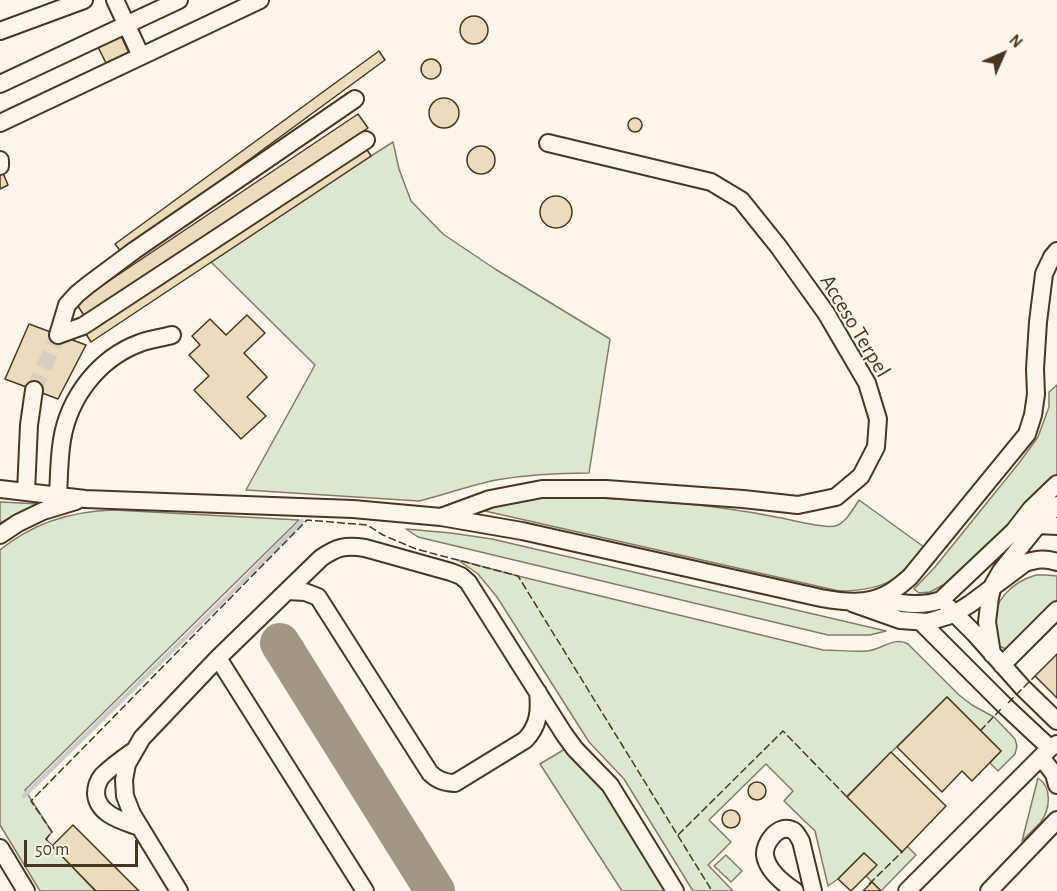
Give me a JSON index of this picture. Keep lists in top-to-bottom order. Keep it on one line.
{"streets":{"street":["Acceso Terpel"]},"scale_bar":"50 m","north":"top right"}
